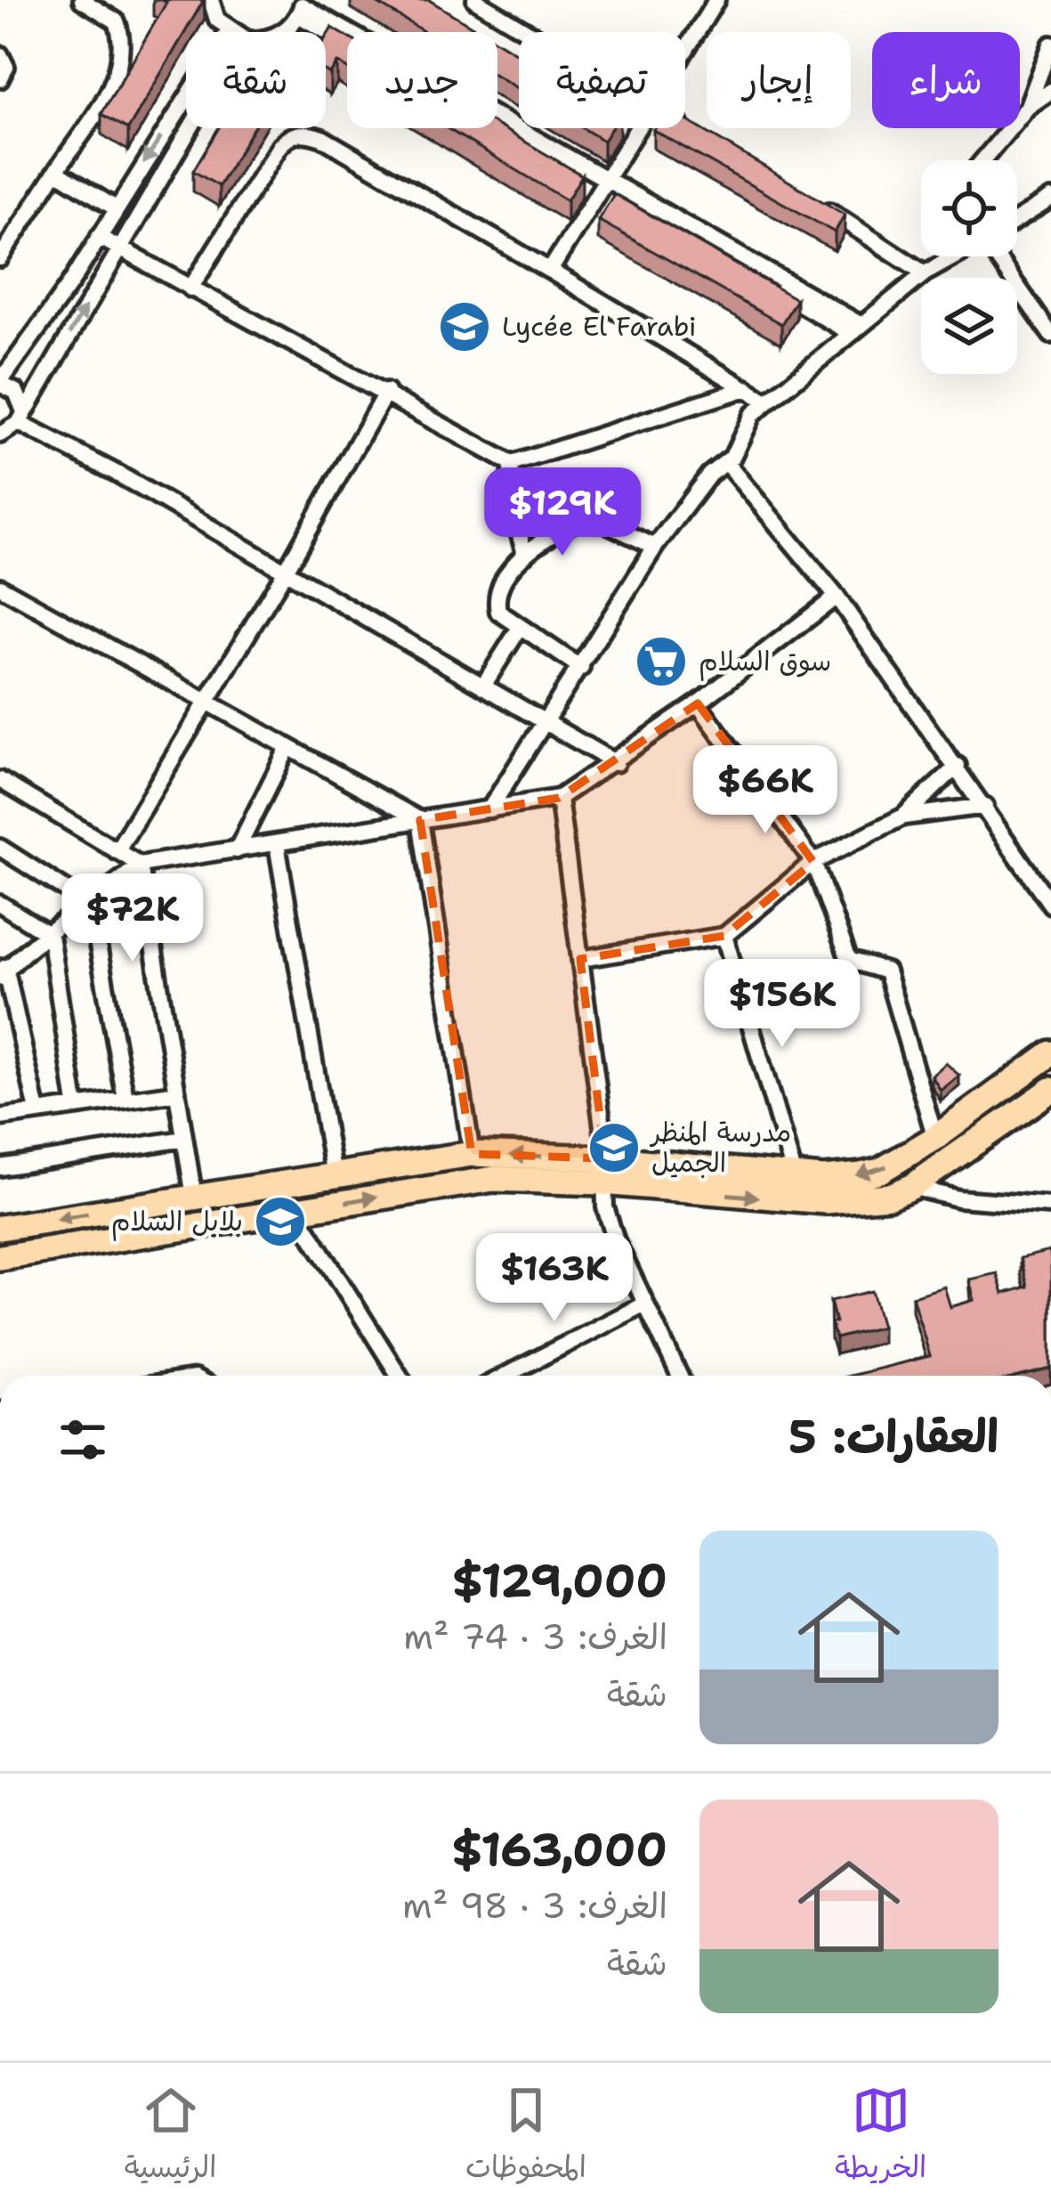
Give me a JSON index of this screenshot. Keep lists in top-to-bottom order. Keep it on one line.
{"places":{"school or university":["Lycée El Farabi","مدرسة المنظر الجميل","بلابل السلام"],"supermarket":["سوق السلام"]},"page":{"chip":["شراء","إيجار","تصفية","جديد","شقة"],"price":["$129K","$66K","$72K","$156K","$163K"],"heading":"العقارات: 5","list":[{"name":"$129,000","note":"الغرف: 3 · 74 m² · شقة"},{"name":"$163,000","note":"الغرف: 3 · 98 m² · شقة"}],"tabs":["الخريطة","المحفوظات","الرئيسية"]}}
